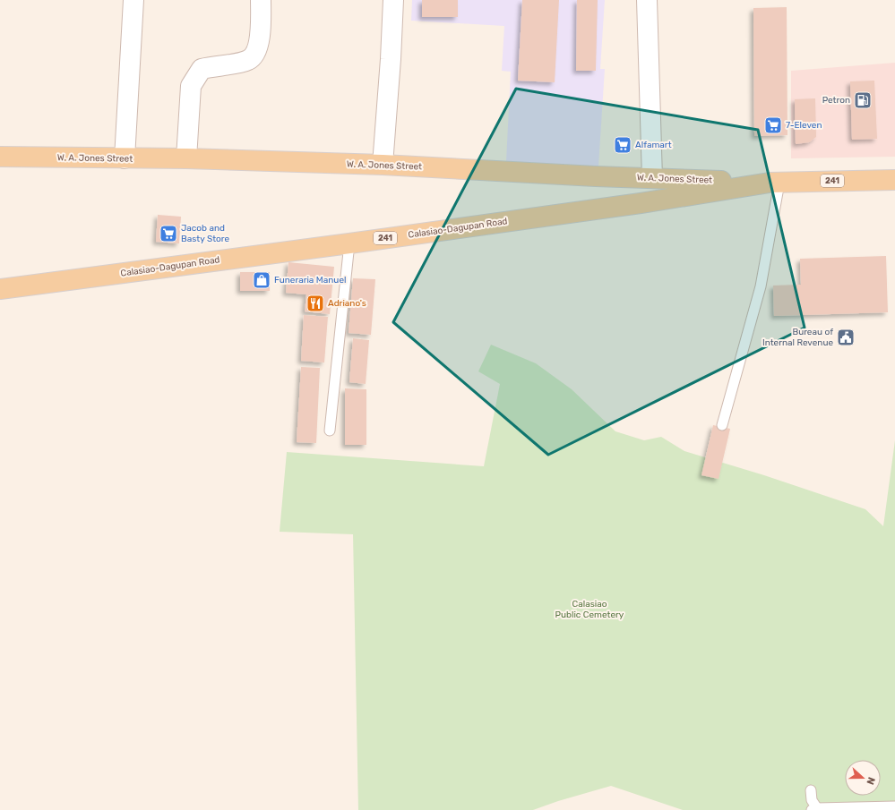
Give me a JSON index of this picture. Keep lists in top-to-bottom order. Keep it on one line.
{"streets":{"main road":["W. A. Jones Street","241","Calasiao-Dagupan Road"]},"crossings":[["W. A. Jones Street","Calasiao-Dagupan Road"]],"parks":["Calasiao Public Cemetery"],"places":{"fuel station":["Petron"],"supermarket":["7-Eleven","Alfamart","Jacob and Basty Store"],"shop":["Funeraria Manuel"],"restaurant":["Adriano's"],"public building":["Bureau of Internal Revenue"]},"north":"right"}
